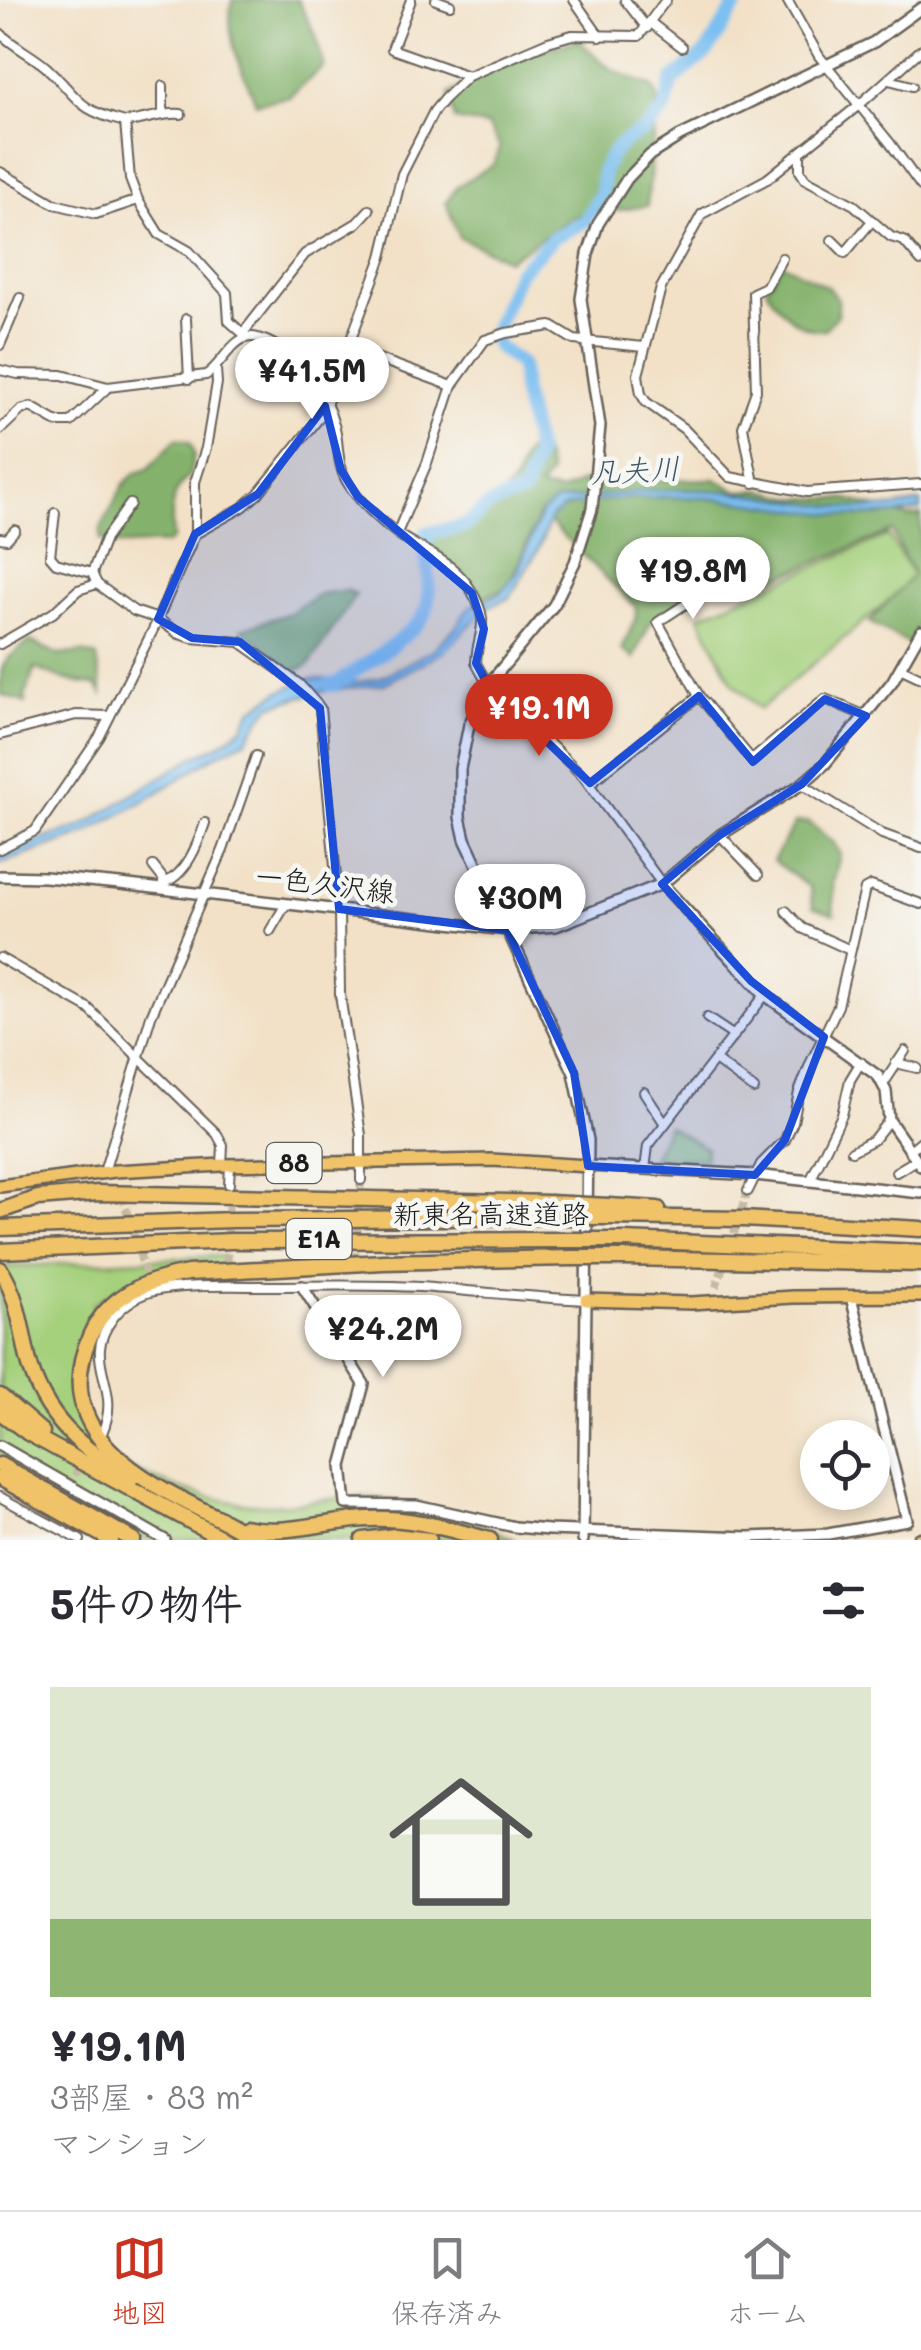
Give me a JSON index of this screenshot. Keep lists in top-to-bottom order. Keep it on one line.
{"streets":{"highway":["新東名高速道路","E1A"],"main road":["88"],"street":["一色久沢線"]},"water":["凡夫川"],"page":{"price":["¥41.5M","¥19.8M","¥19.1M","¥30M","¥24.2M"],"heading":"5件の物件","list":[{"name":"¥19.1M","note":"3部屋 · 83 m² · マンション"}],"tabs":["地図","保存済み","ホーム"]}}
